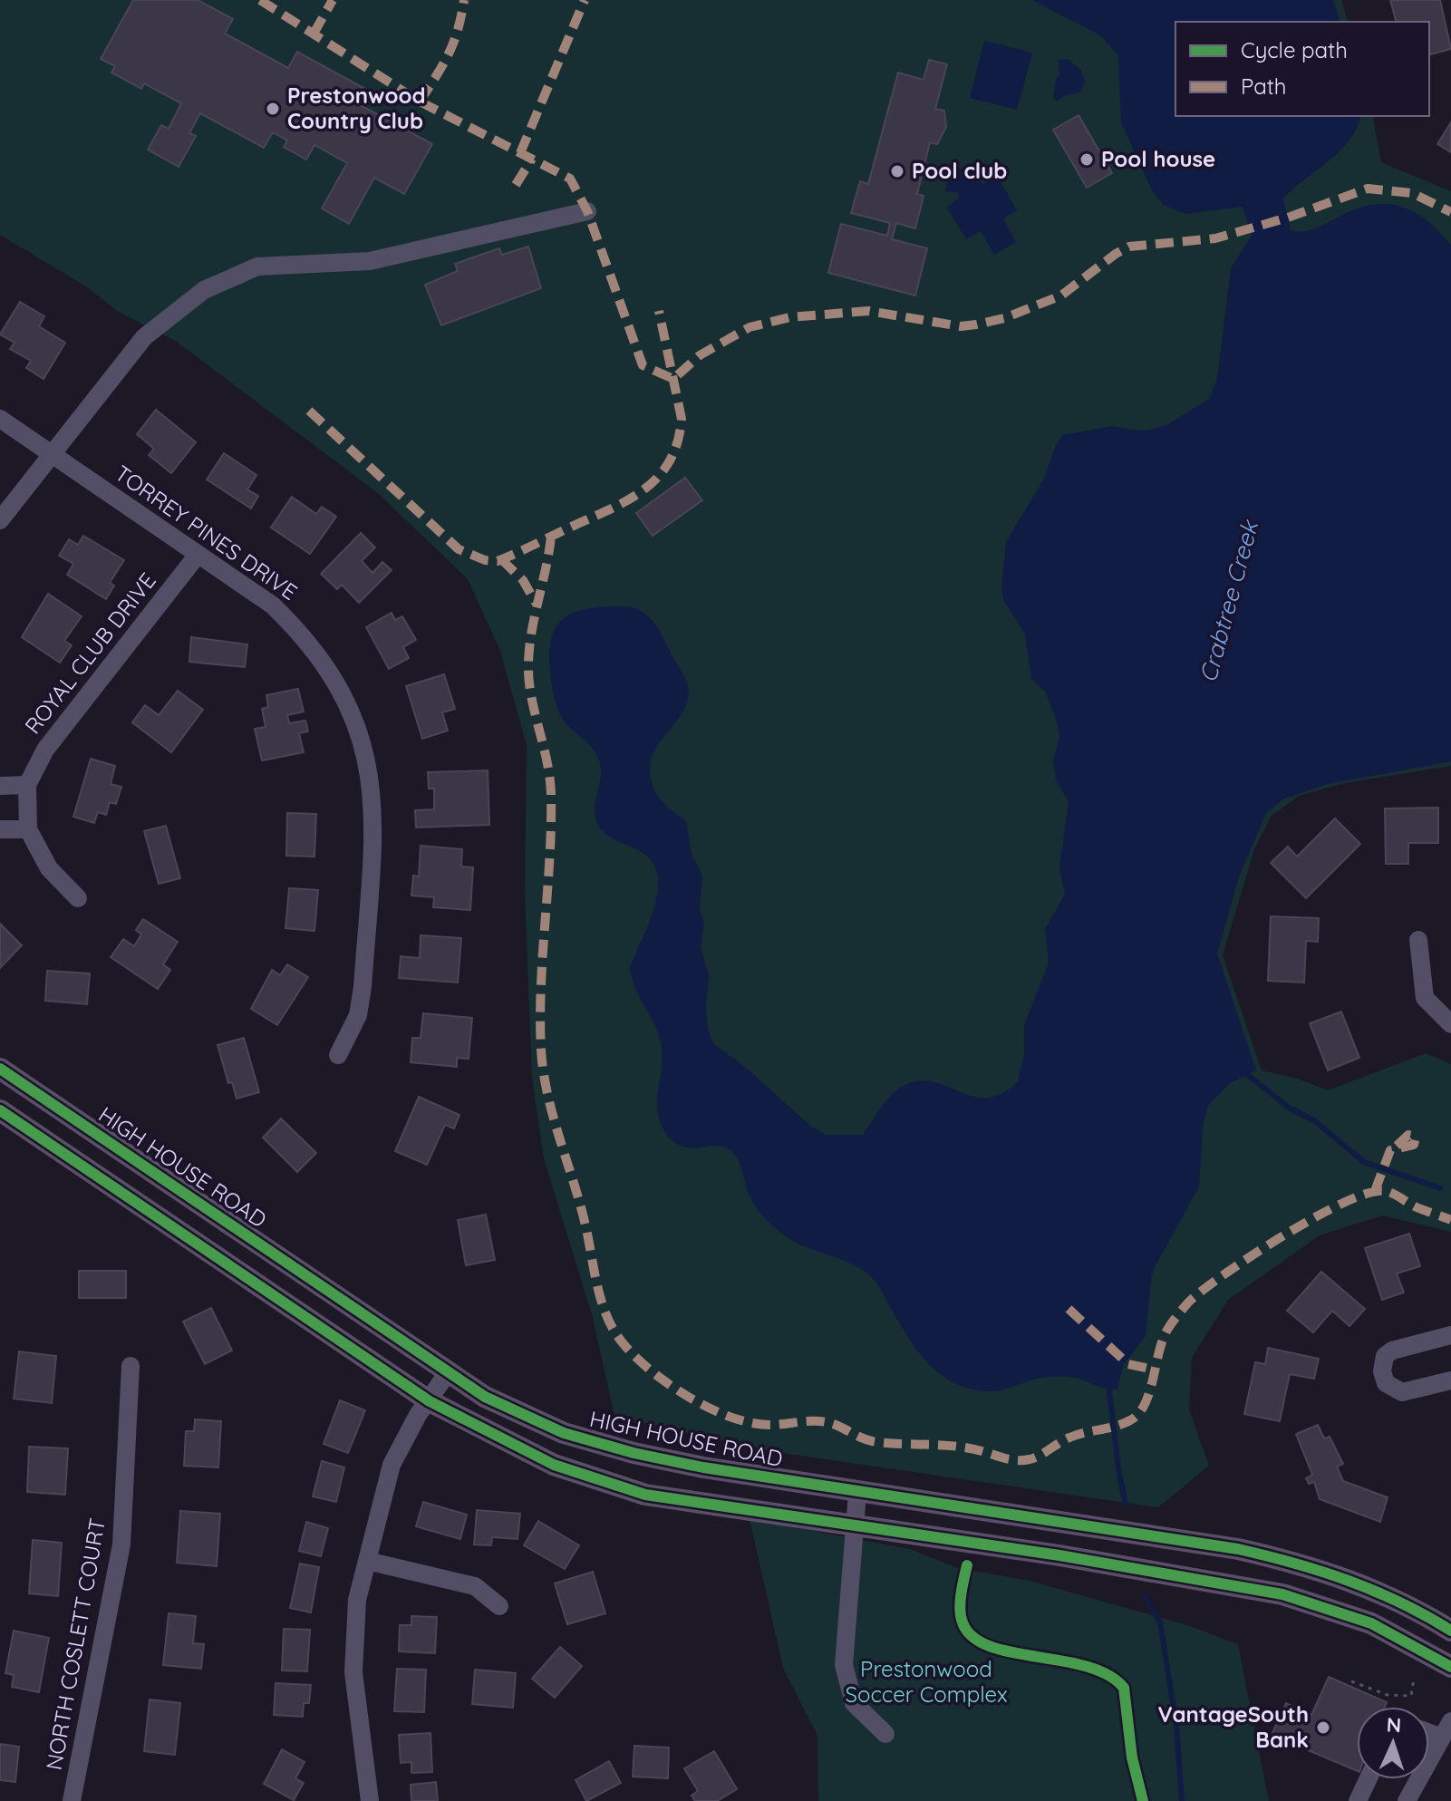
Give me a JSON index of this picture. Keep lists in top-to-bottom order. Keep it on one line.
{"streets":{"main road":["HIGH HOUSE ROAD"],"street":["TORREY PINES DRIVE","ROYAL CLUB DRIVE","NORTH COSLETT COURT"]},"crossings":[["TORREY PINES DRIVE","ROYAL CLUB DRIVE"]],"water":["Crabtree Creek"],"parks":["Prestonwood Soccer Complex"],"places":["Prestonwood Country Club","Pool house","Pool club","VantageSouth Bank"],"legend":["Cycle path","Path"],"north":"top"}
